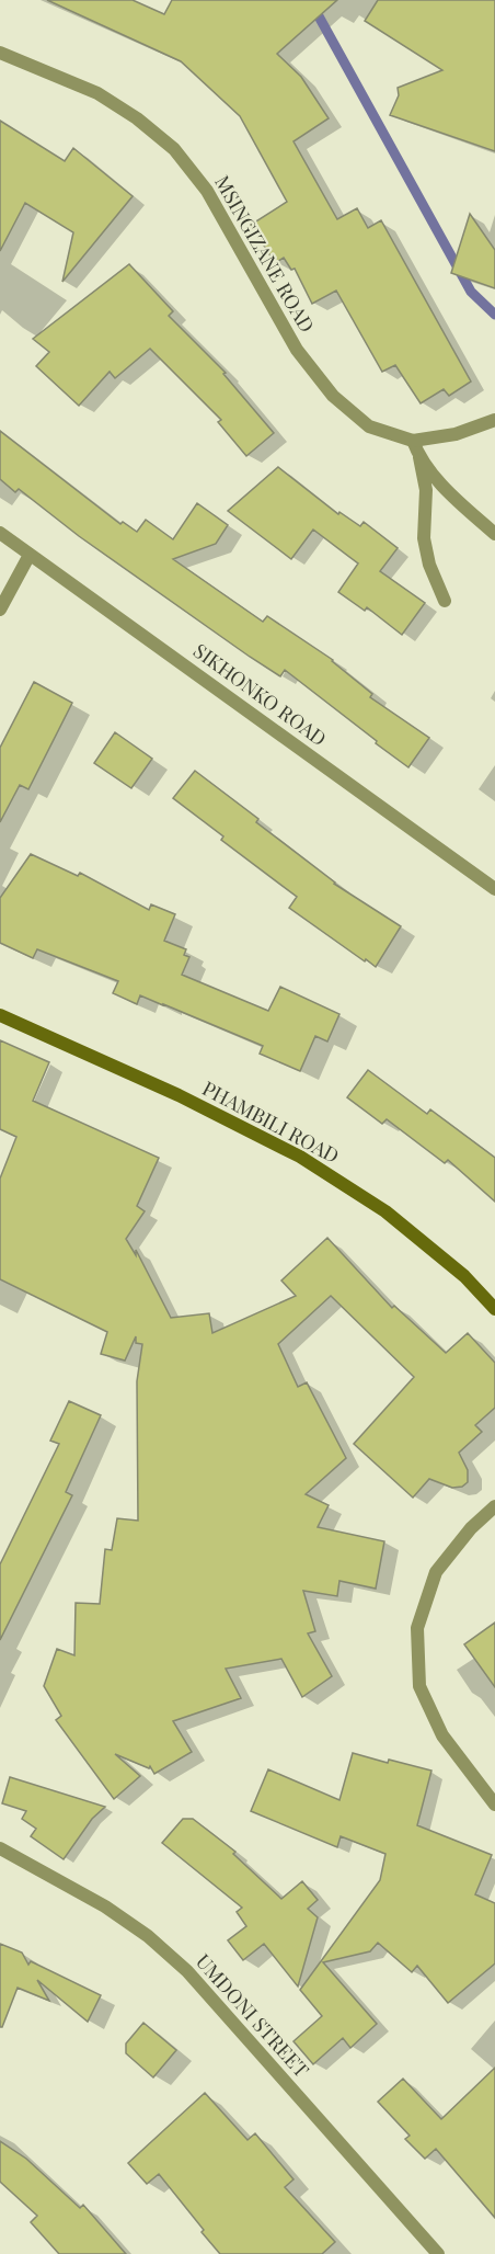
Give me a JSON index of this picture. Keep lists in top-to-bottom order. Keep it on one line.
{"streets":{"street":["MSINGIZANE ROAD","SIKHONKO ROAD","PHAMBILI ROAD","UMDONI STREET"]}}
